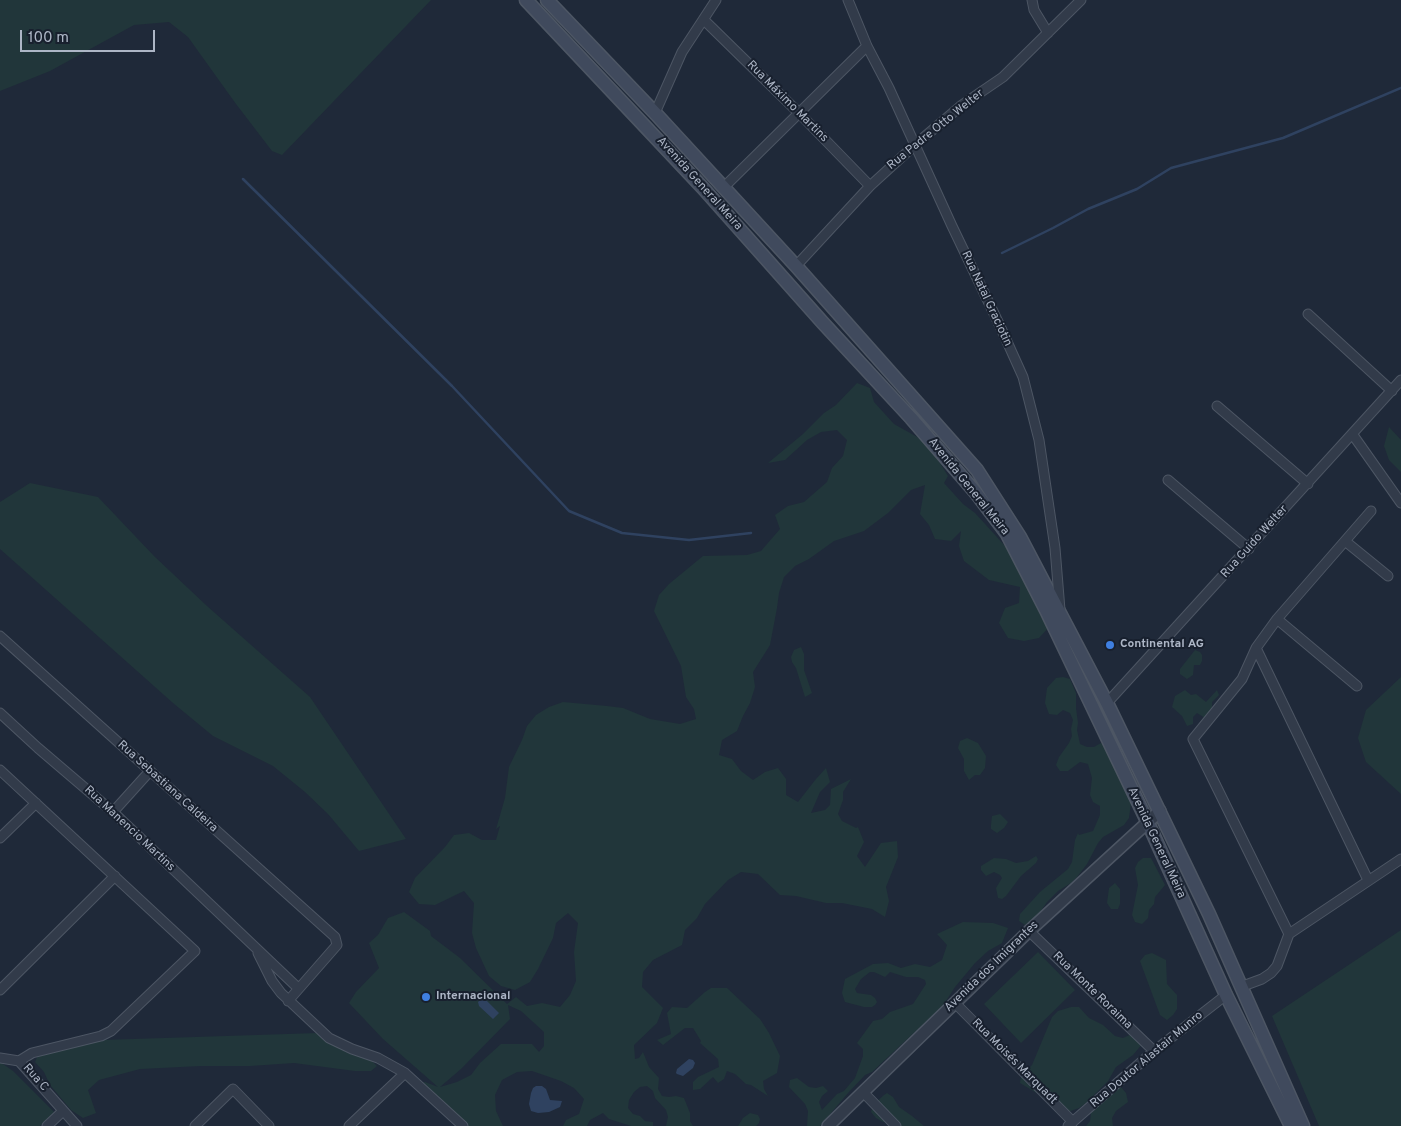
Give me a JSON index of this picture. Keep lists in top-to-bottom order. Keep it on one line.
{"streets":{"main road":["Avenida General Meira"],"street":["Rua Máximo Martins","Rua Padre Otto Welter","Rua Natal Graciotin","Rua Guido Welter","Rua Sebastiana Caldeira","Rua Manencio Martins","Avenida dos Imigrantes","Rua Monte Roraima","Rua Doutor Alastair Munro","Rua Moisés Marquadt","Rua C"]},"crossings":[["Rua Máximo Martins","Rua Padre Otto Welter"],["Rua Padre Otto Welter","Avenida General Meira"],["Rua Padre Otto Welter","Rua Natal Graciotin"],["Avenida General Meira","Rua Natal Graciotin"],["Avenida General Meira","Rua Guido Welter"],["Avenida General Meira","Avenida dos Imigrantes"],["Avenida General Meira","Rua Doutor Alastair Munro"],["Rua Sebastiana Caldeira","Rua Manencio Martins"],["Avenida dos Imigrantes","Rua Monte Roraima"],["Avenida dos Imigrantes","Rua Moisés Marquadt"],["Rua Monte Roraima","Rua Doutor Alastair Munro"],["Rua Doutor Alastair Munro","Rua Moisés Marquadt"]],"places":["Continental AG","Internacional"],"scale_bar":"100 m"}
